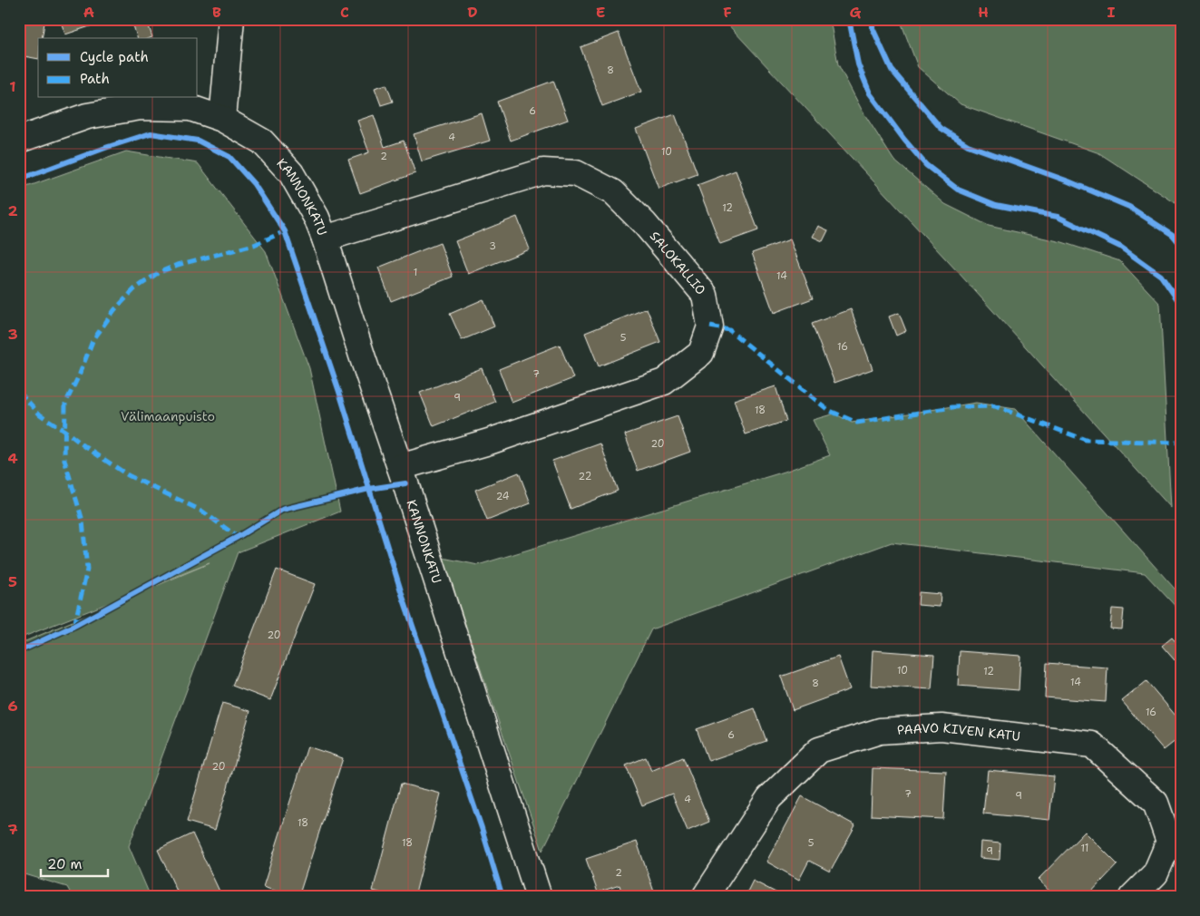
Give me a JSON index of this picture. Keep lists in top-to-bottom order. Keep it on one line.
{"streets":{"street":["KANNONKATU","SALOKALLIO","PAAVO KIVEN KATU"]},"crossings":[["KANNONKATU","SALOKALLIO"]],"parks":["Välimaanpuisto"],"house_numbers":["8","6","4","10","2","12","3","1","14","5","16","7","9","18","20","22","24","20","10","12","14","8","16","6","20","7","9","4","18","18","5","11","9","2"],"legend":["Cycle path","Path"],"scale_bar":"20 m","grid":{"columns":["A","B","C","D","E","F","G","H","I"],"rows":["1","2","3","4","5","6","7"]}}
